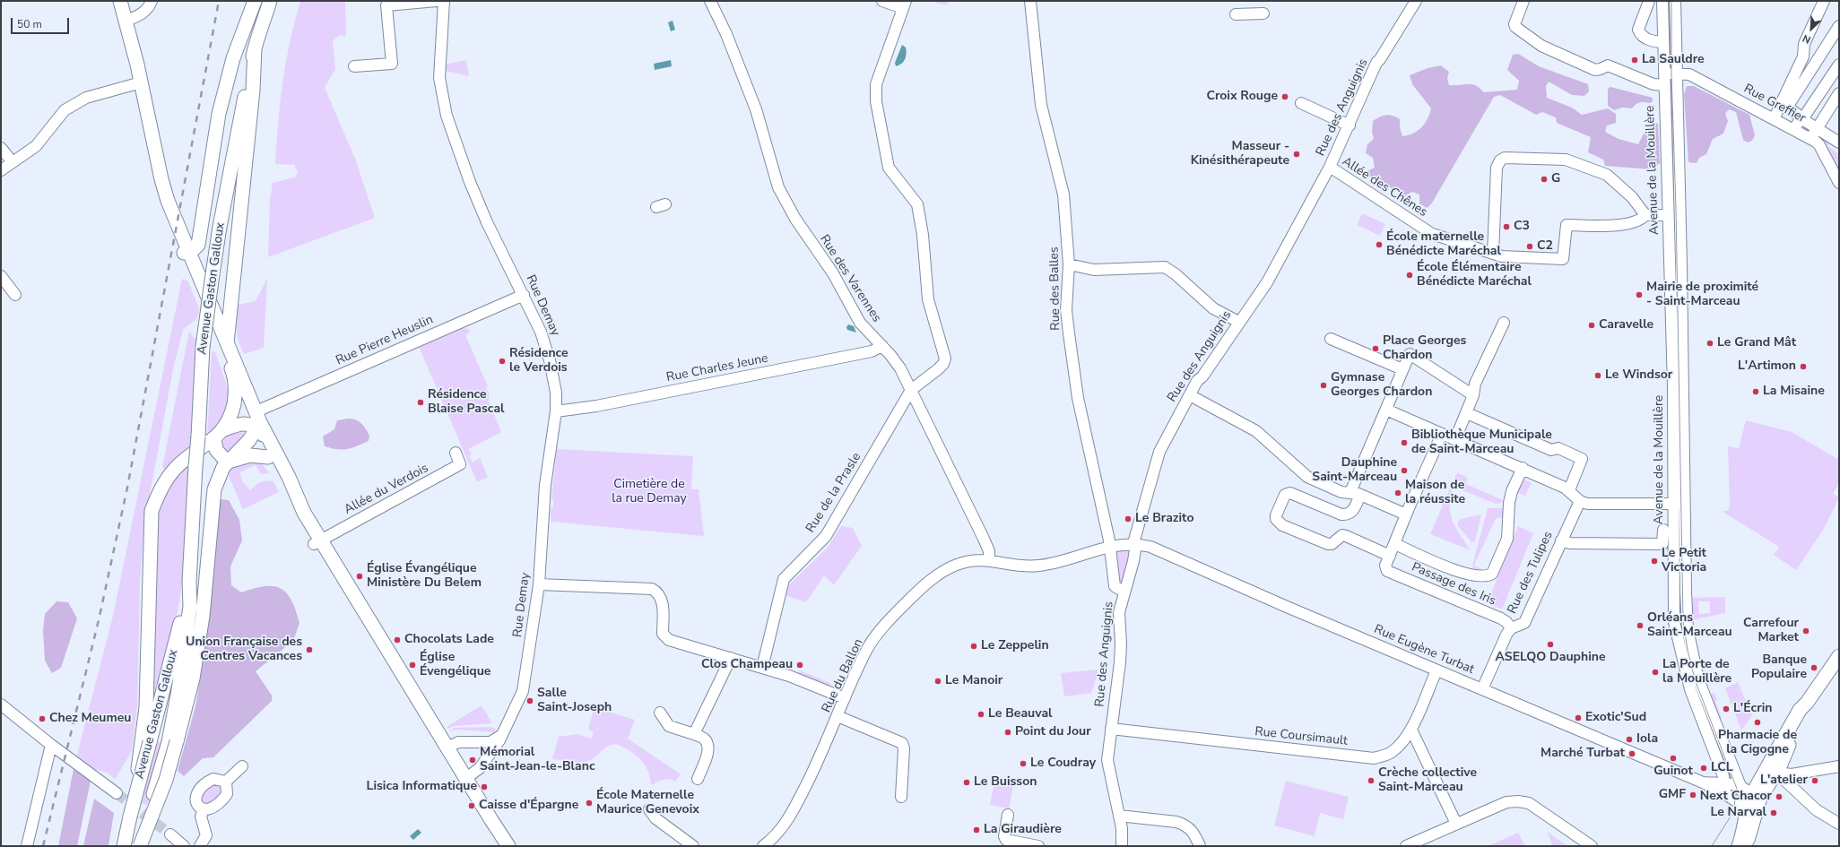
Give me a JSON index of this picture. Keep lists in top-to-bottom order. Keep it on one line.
{"streets":{"main road":["Avenue Gaston Galloux"],"street":["Rue Greffier","Rue des Anguignis","Avenue de la Mouillère","Allée des Chênes","Rue des Varennes","Rue des Balles","Rue Demay","Rue Pierre Heuslin","Rue Charles Jeune","Allée du Verdois","Rue de la Prasle","Rue des Tulipes","Passage des Iris","Rue Eugène Turbat","Rue du Ballon","Rue Coursimault"]},"crossings":[["Rue Greffier","Avenue de la Mouillère"],["Rue des Anguignis","Allée des Chênes"],["Rue des Anguignis","Rue des Balles"],["Rue des Anguignis","Rue Eugène Turbat"],["Rue des Anguignis","Rue du Ballon"],["Rue des Anguignis","Rue Coursimault"],["Avenue de la Mouillère","Allée des Chênes"],["Avenue de la Mouillère","Rue Eugène Turbat"],["Rue des Varennes","Rue Charles Jeune"],["Rue des Varennes","Rue de la Prasle"],["Rue des Varennes","Rue du Ballon"],["Rue des Balles","Rue du Ballon"],["Rue Demay","Rue Pierre Heuslin"],["Rue Demay","Rue Charles Jeune"],["Rue des Tulipes","Passage des Iris"],["Rue des Tulipes","Rue Eugène Turbat"],["Rue Eugène Turbat","Rue du Ballon"],["Rue Eugène Turbat","Rue Coursimault"]],"parks":["Cimetière de la rue Demay"],"places":["La Sauldre","Croix Rouge","Masseur - Kinésithérapeute","G","C3","École maternelle Bénédicte Maréchal","C2","École Élémentaire Bénédicte Maréchal","Mairie de proximité - Saint-Marceau","Caravelle","Le Grand Mât","Place Georges Chardon","Résidence le Verdois","L'Artimon","Le Windsor","Gymnase Georges Chardon","La Misaine","Résidence Blaise Pascal","Bibliothèque Municipale de Saint-Marceau","Dauphine Saint-Marceau","Maison de la réussite","Le Brazito","Le Petit Victoria","Église Évangélique Ministère Du Belem","Orléans Saint-Marceau","Carrefour Market","Chocolats Lade","ASELQO Dauphine","Le Zeppelin","Union Française des Centres Vacances","Église Évengélique","Clos Champeau","Banque Populaire","La Porte de la Mouillère","Le Manoir","Salle Saint-Joseph","L'Écrin","Le Beauval","Exotic'Sud","Chez Meumeu","Pharmacie de la Cigogne","Point du Jour","Iola","Marché Turbat","Guinot","Mémorial Saint-Jean-le-Blanc","Le Coudray","LCL","Crèche collective Saint-Marceau","L'atelier","Le Buisson","Lisica Informatique","GMF","Next Chacor","École Maternelle Maurice Genevoix","Caisse d'Épargne","Le Narval","La Giraudière"],"scale_bar":"50 m","north":"bottom left"}
